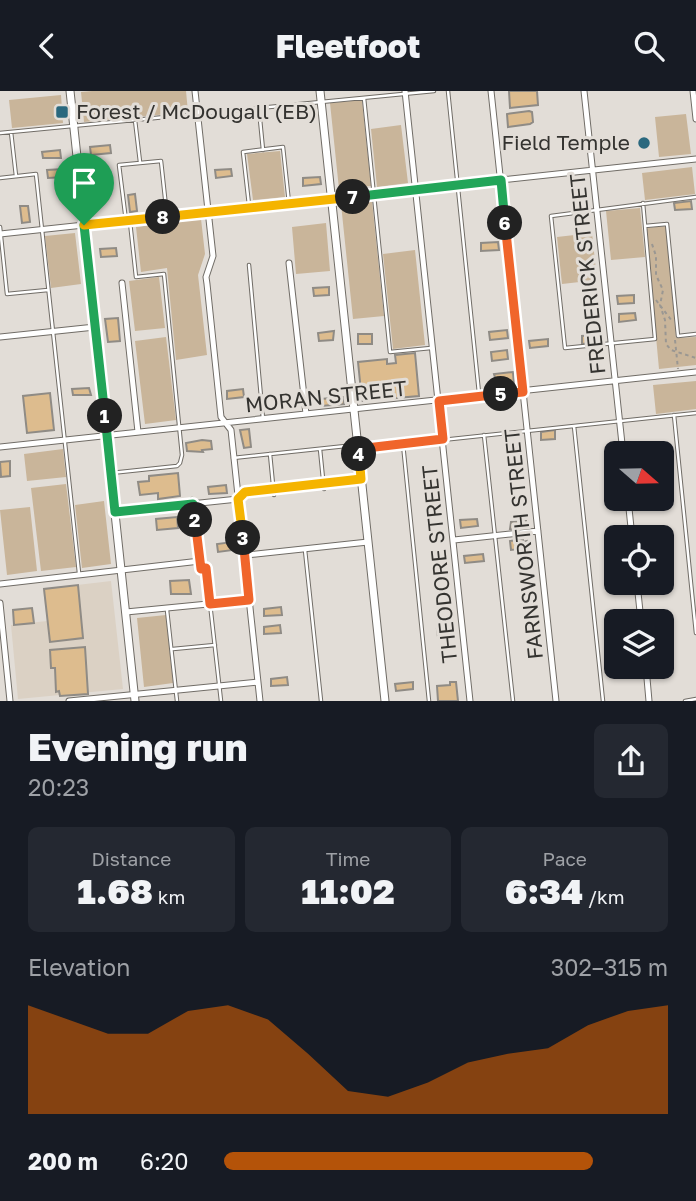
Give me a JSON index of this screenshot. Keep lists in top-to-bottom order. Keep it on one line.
{"streets":{"street":["FREDERICK STREET","MORAN STREET","FARNSWORTH STREET","THEODORE STREET"]},"crossings":[["FREDERICK STREET","MORAN STREET"],["MORAN STREET","FARNSWORTH STREET"],["MORAN STREET","THEODORE STREET"]],"places":{"transit":["Forest / McDougall (EB)"],"other":["Field Temple"]},"north":"right","page":{"header":"Fleetfoot","pins":["7","8","6","5","1","4","2","3"],"heading":["Evening run","20:23"],"stats":[["Distance","1.68 km"],["Time","11:02"],["Pace","6:34 /km"]],"chart":["Elevation","302–315 m"],"list":[{"name":"200 m","note":"6:20"}]}}
